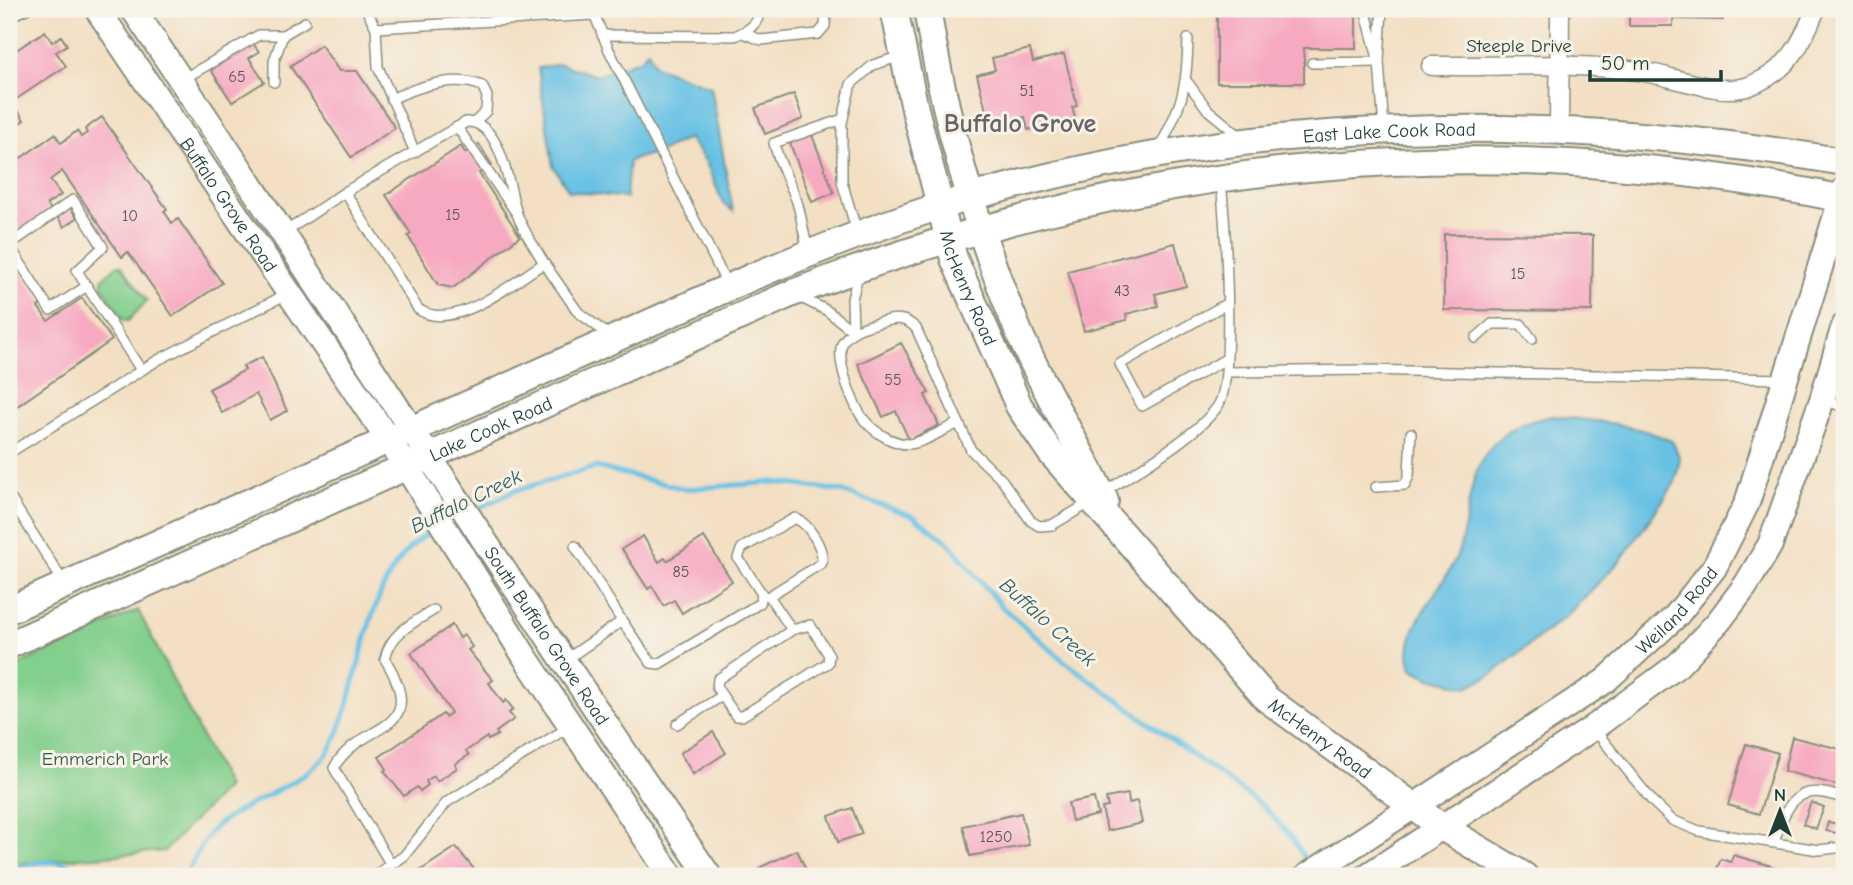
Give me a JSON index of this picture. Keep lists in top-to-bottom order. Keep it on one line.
{"streets":{"main road":["East Lake Cook Road","Buffalo Grove Road","McHenry Road","Lake Cook Road","Weiland Road","South Buffalo Grove Road"],"street":["Steeple Drive"]},"crossings":[["East Lake Cook Road","McHenry Road"],["East Lake Cook Road","Lake Cook Road"],["East Lake Cook Road","Weiland Road"],["Buffalo Grove Road","South Buffalo Grove Road"],["McHenry Road","Lake Cook Road"],["McHenry Road","Weiland Road"],["Lake Cook Road","South Buffalo Grove Road"]],"districts":["Buffalo Grove"],"water":["Buffalo Creek"],"parks":["Emmerich Park"],"house_numbers":["65","51","15","10","15","43","55","85","1250"],"scale_bar":"50 m","north":"top"}
